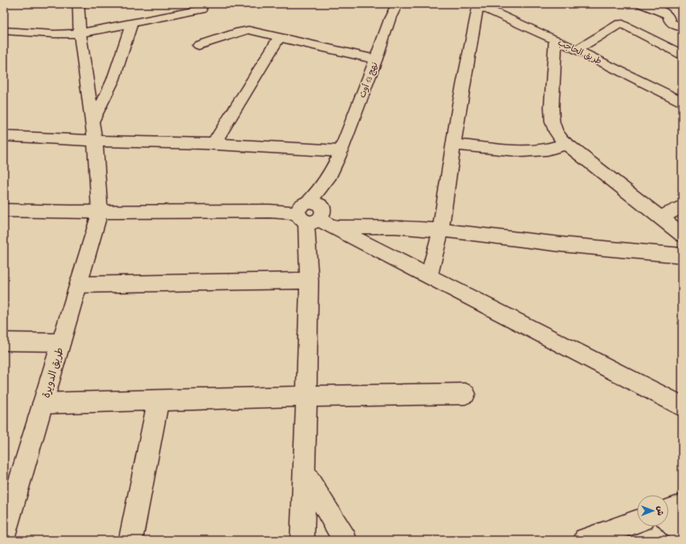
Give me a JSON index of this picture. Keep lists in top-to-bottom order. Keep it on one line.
{"streets":{"street":["طريق الحاجب","نهج 13 أوت","طريق الدويرة"]},"north":"right"}
